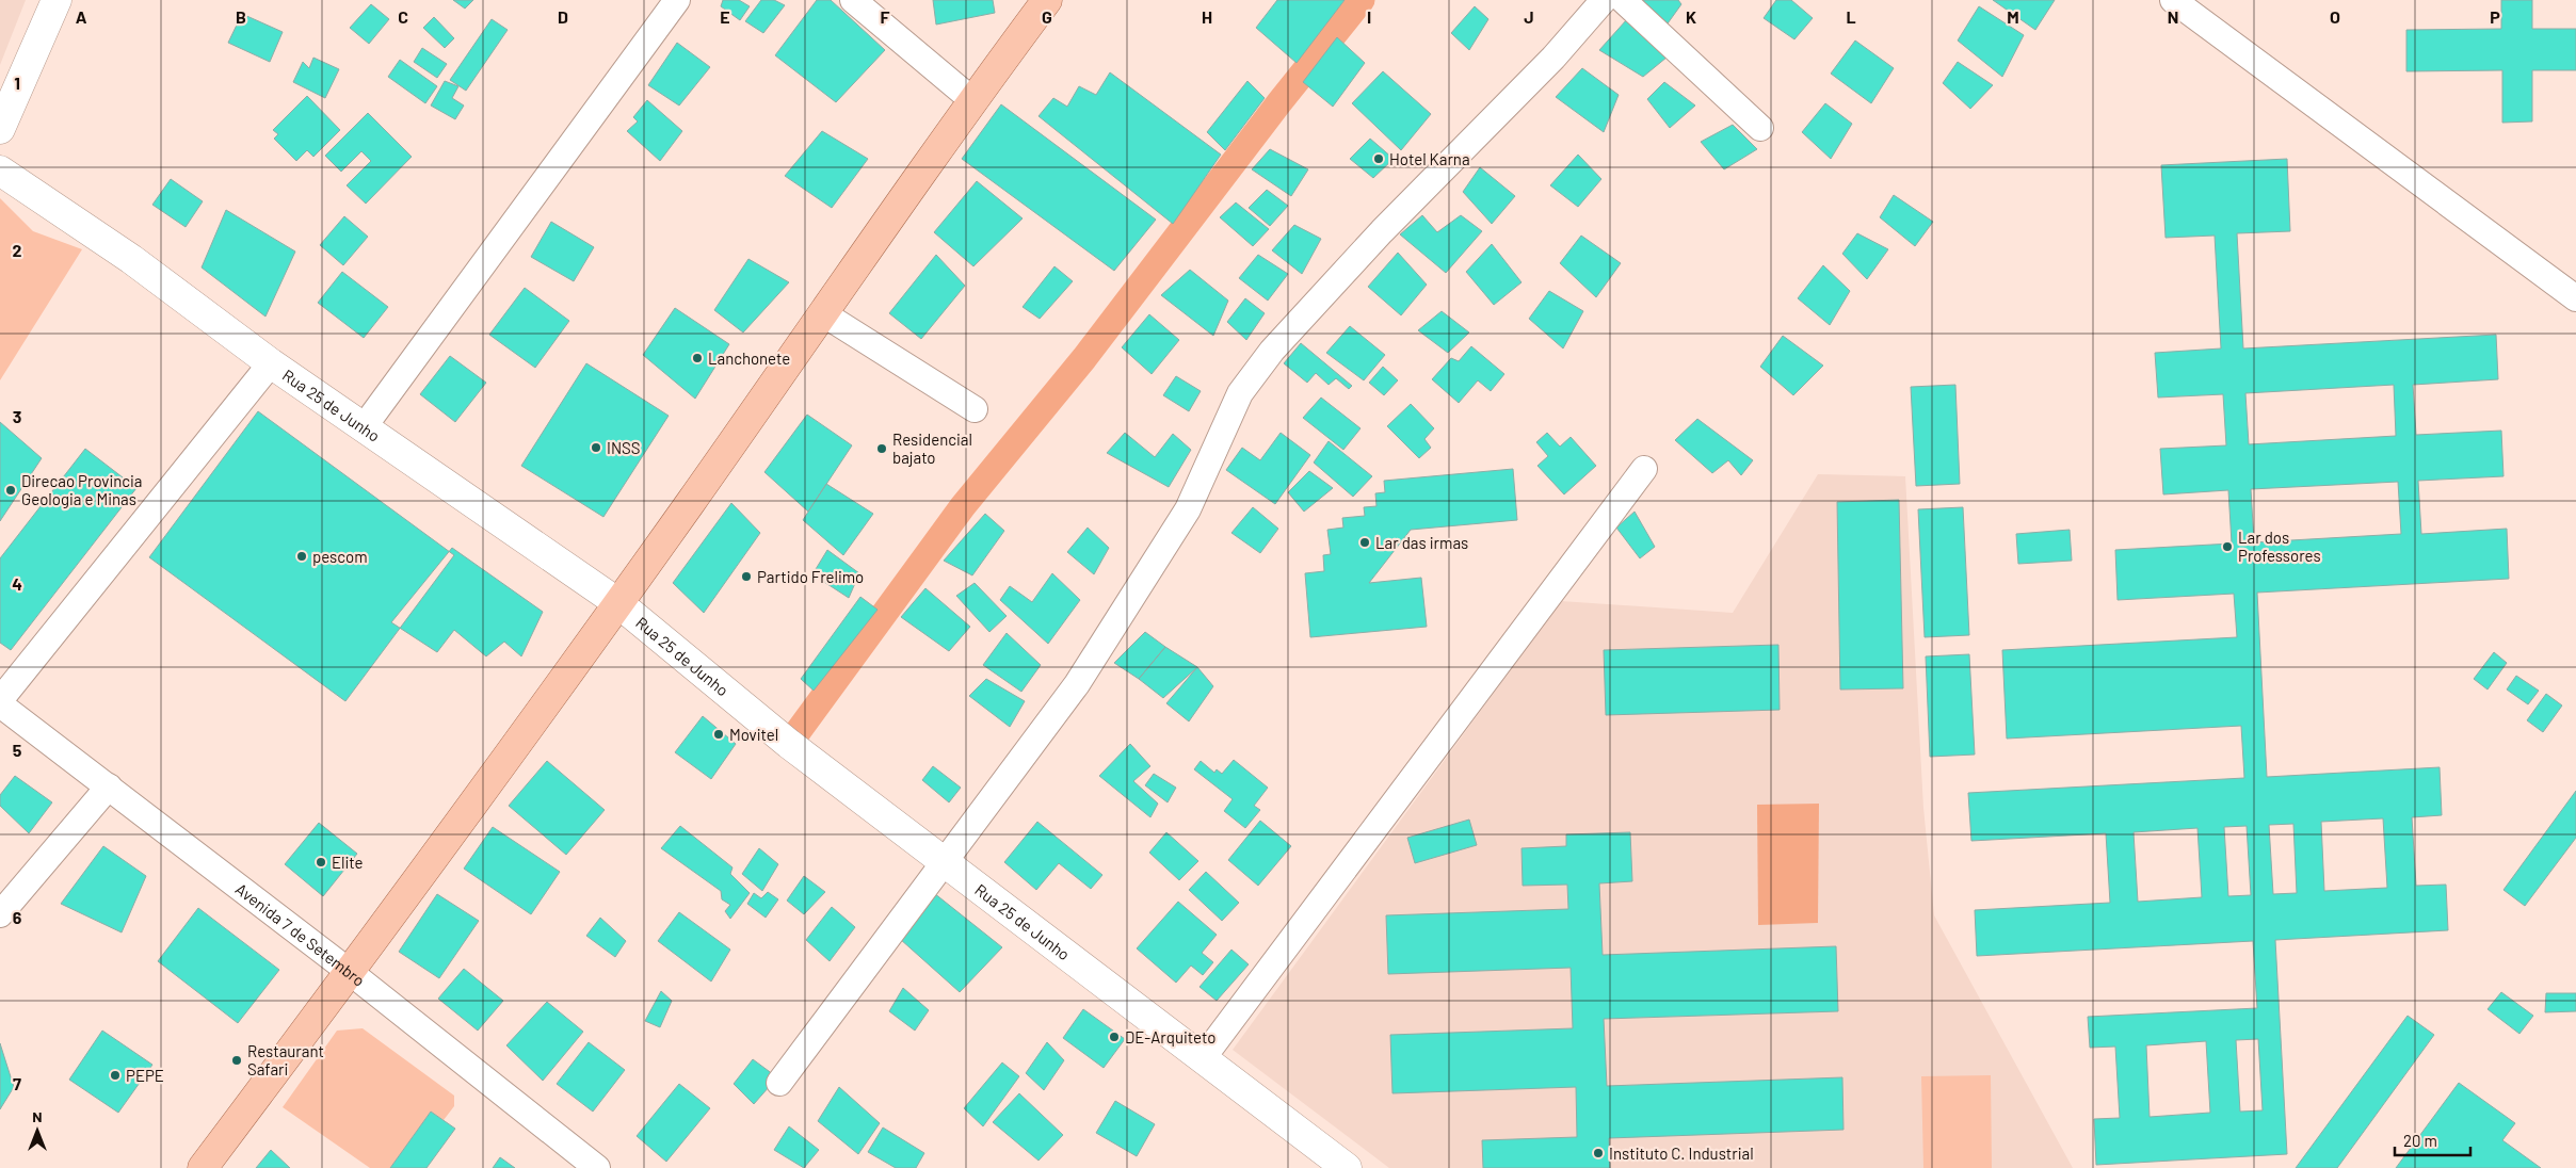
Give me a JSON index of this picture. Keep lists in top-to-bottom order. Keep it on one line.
{"streets":{"street":["Rua 25 de Junho","Avenida 7 de Setembro"]},"places":["Hotel Karna","Lanchonete","INSS","Residencial bajato","Direcao Provincia Geologia e Minas","Lar das irmas","Lar dos Professores","pescom","Partido Frelimo","Movitel","Elite","DE-Arquiteto","Restaurant Safari","PEPE","Instituto C. Industrial"],"scale_bar":"20 m","north":"top","grid":{"columns":["A","B","C","D","E","F","G","H","I","J","K","L","M","N","O","P"],"rows":["1","2","3","4","5","6","7"]}}
